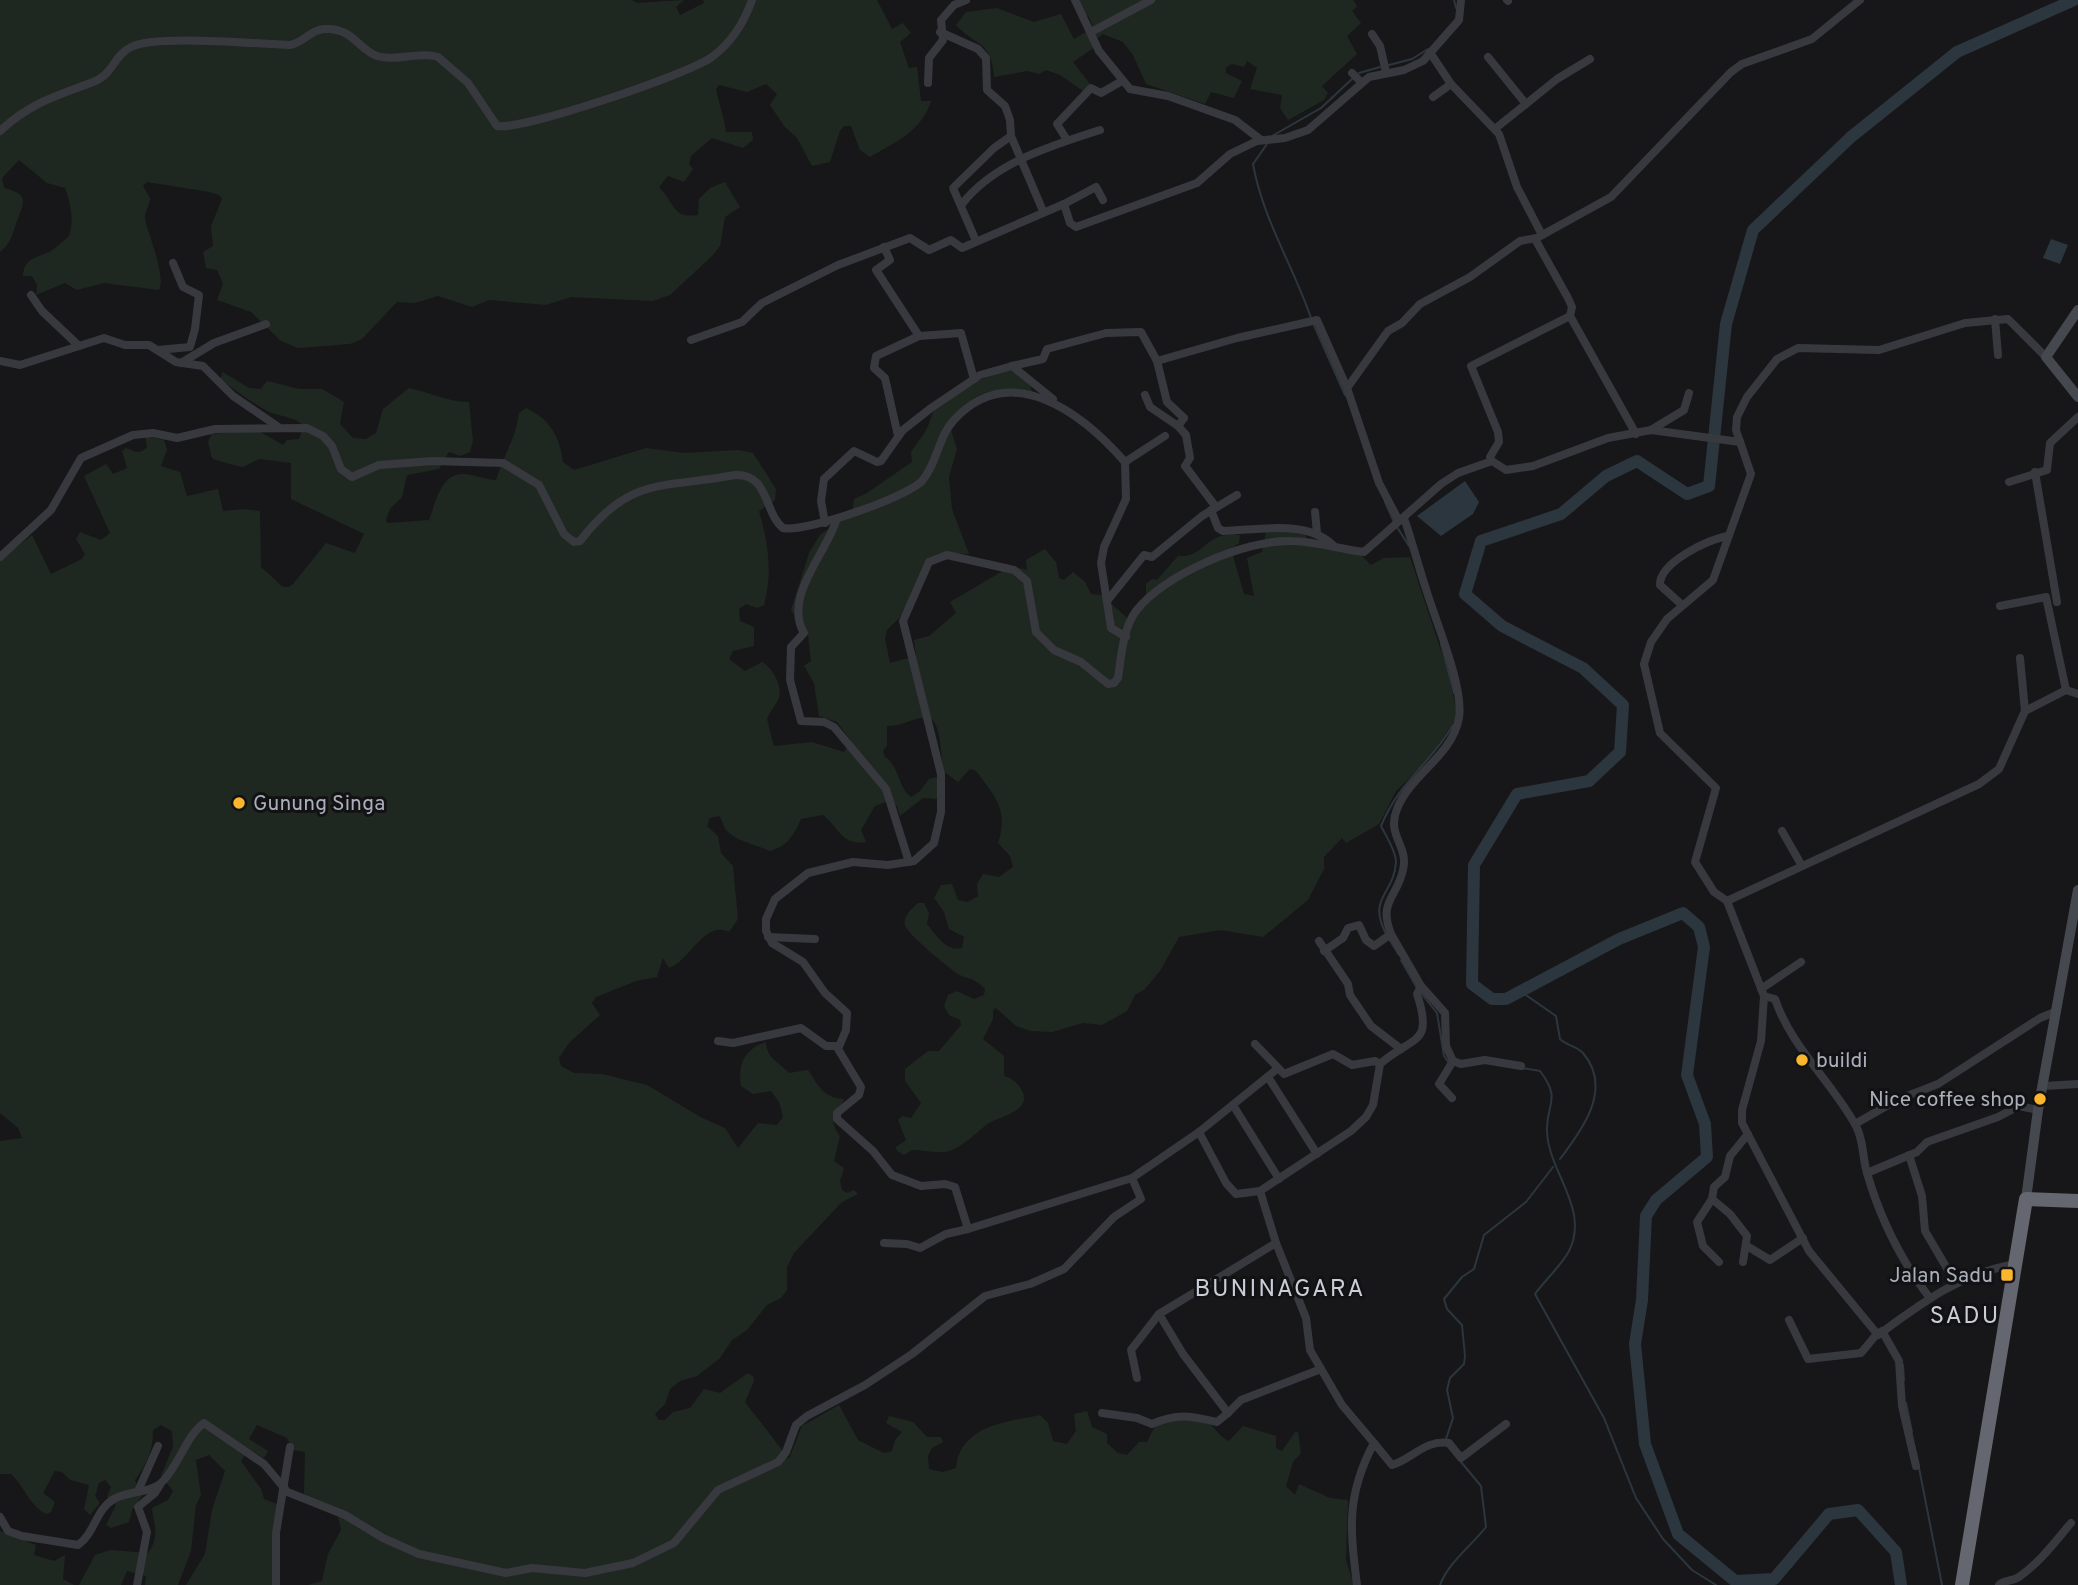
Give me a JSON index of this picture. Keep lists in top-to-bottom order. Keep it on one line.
{"districts":["BUNINAGARA","SADU"],"places":{"other":["Gunung Singa","buildi","Nice coffee shop"],"transit":["Jalan Sadu"]}}
